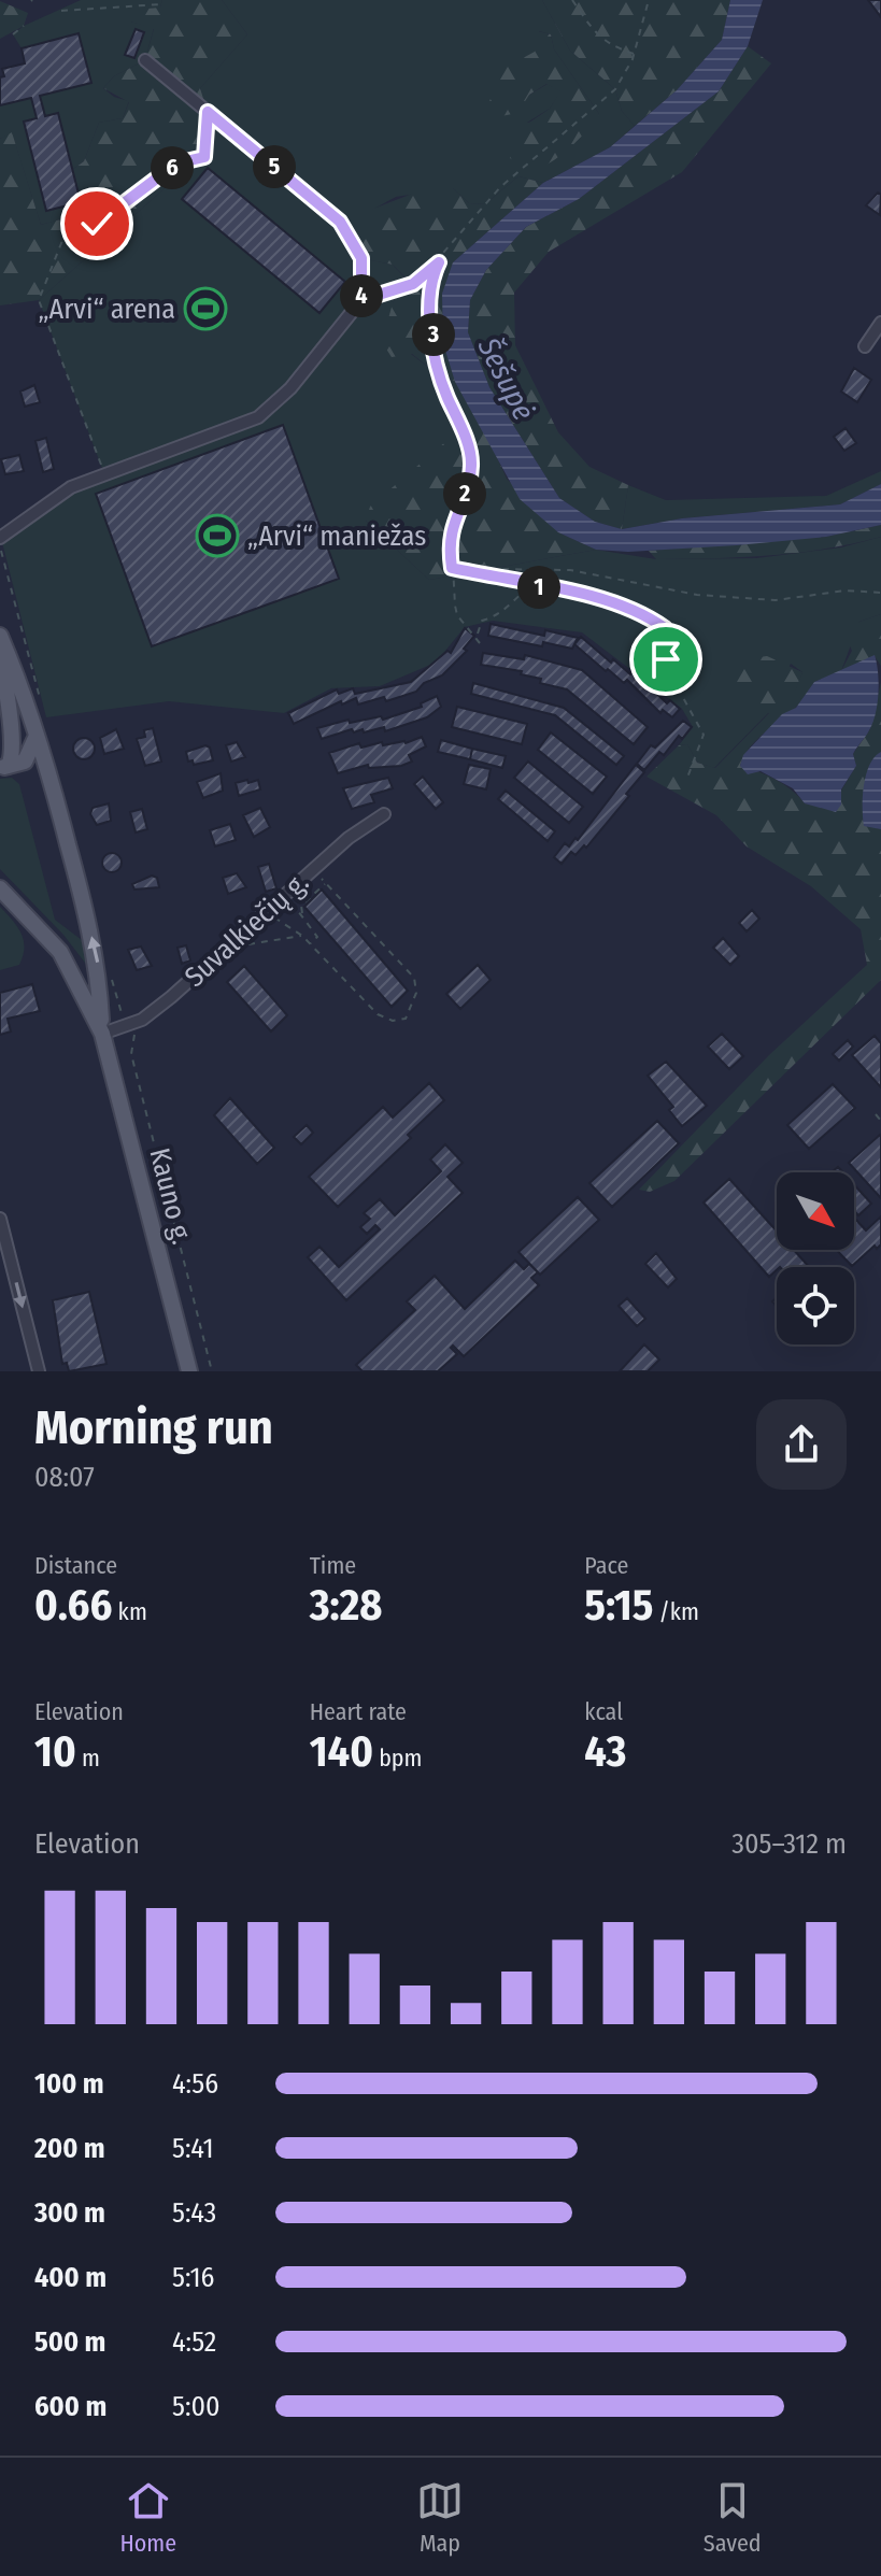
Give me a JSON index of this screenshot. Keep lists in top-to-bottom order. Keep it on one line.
{"streets":{"main road":["Kauno g."],"street":["Suvalkiečių g."]},"crossings":[["Suvalkiečių g.","Kauno g."]],"water":["Šešupė"],"places":{"sports":["„Arvi“ arena","„Arvi“ maniežas"]},"north":"bottom right","page":{"pins":["5","6","4","3","2","1"],"heading":["Morning run","08:07"],"stats":[["Distance","0.66 km"],["Time","3:28"],["Pace","5:15 /km"],["Elevation","10 m"],["Heart rate","140 bpm"],["kcal","43"]],"chart":["Elevation","305–312 m"],"list":[{"name":"100 m","note":"4:56"},{"name":"200 m","note":"5:41"},{"name":"300 m","note":"5:43"},{"name":"400 m","note":"5:16"},{"name":"500 m","note":"4:52"},{"name":"600 m","note":"5:00"}],"tabs":["Home","Map","Saved"]}}
